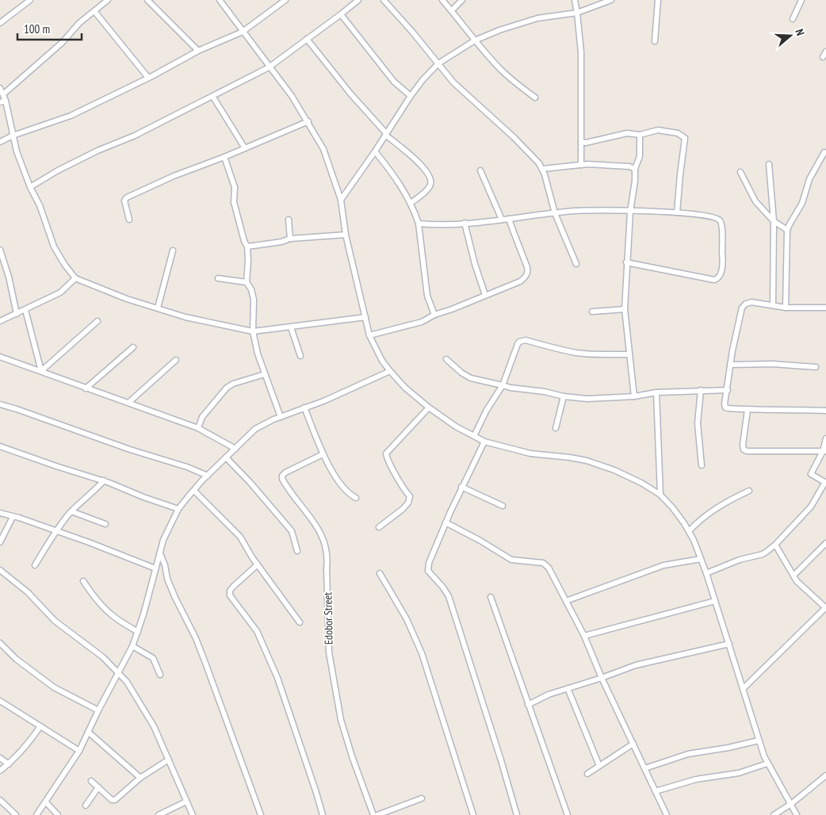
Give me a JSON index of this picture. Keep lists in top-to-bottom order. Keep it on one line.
{"streets":{"street":["Edobor Street"]},"scale_bar":"100 m","north":"right"}
